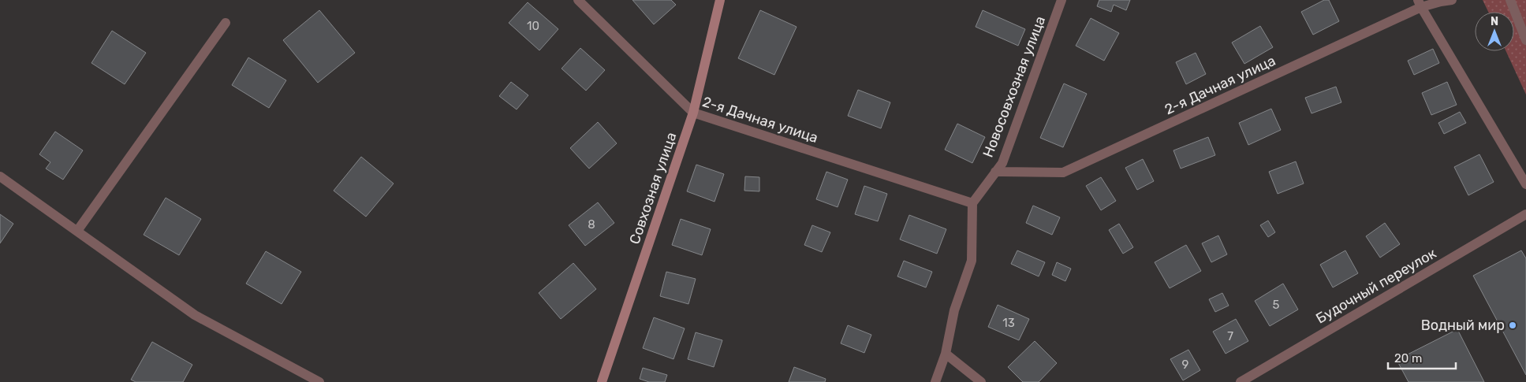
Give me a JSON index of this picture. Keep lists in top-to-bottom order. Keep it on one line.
{"streets":{"street":["2-я Дачная улица","Новосовхозная улица","Совхозная улица","Будочный переулок"]},"crossings":[["2-я Дачная улица","Новосовхозная улица"],["2-я Дачная улица","Совхозная улица"]],"places":["Водный мир"],"house_numbers":["10","8","5","13","7","9"],"scale_bar":"20 m","north":"top"}
